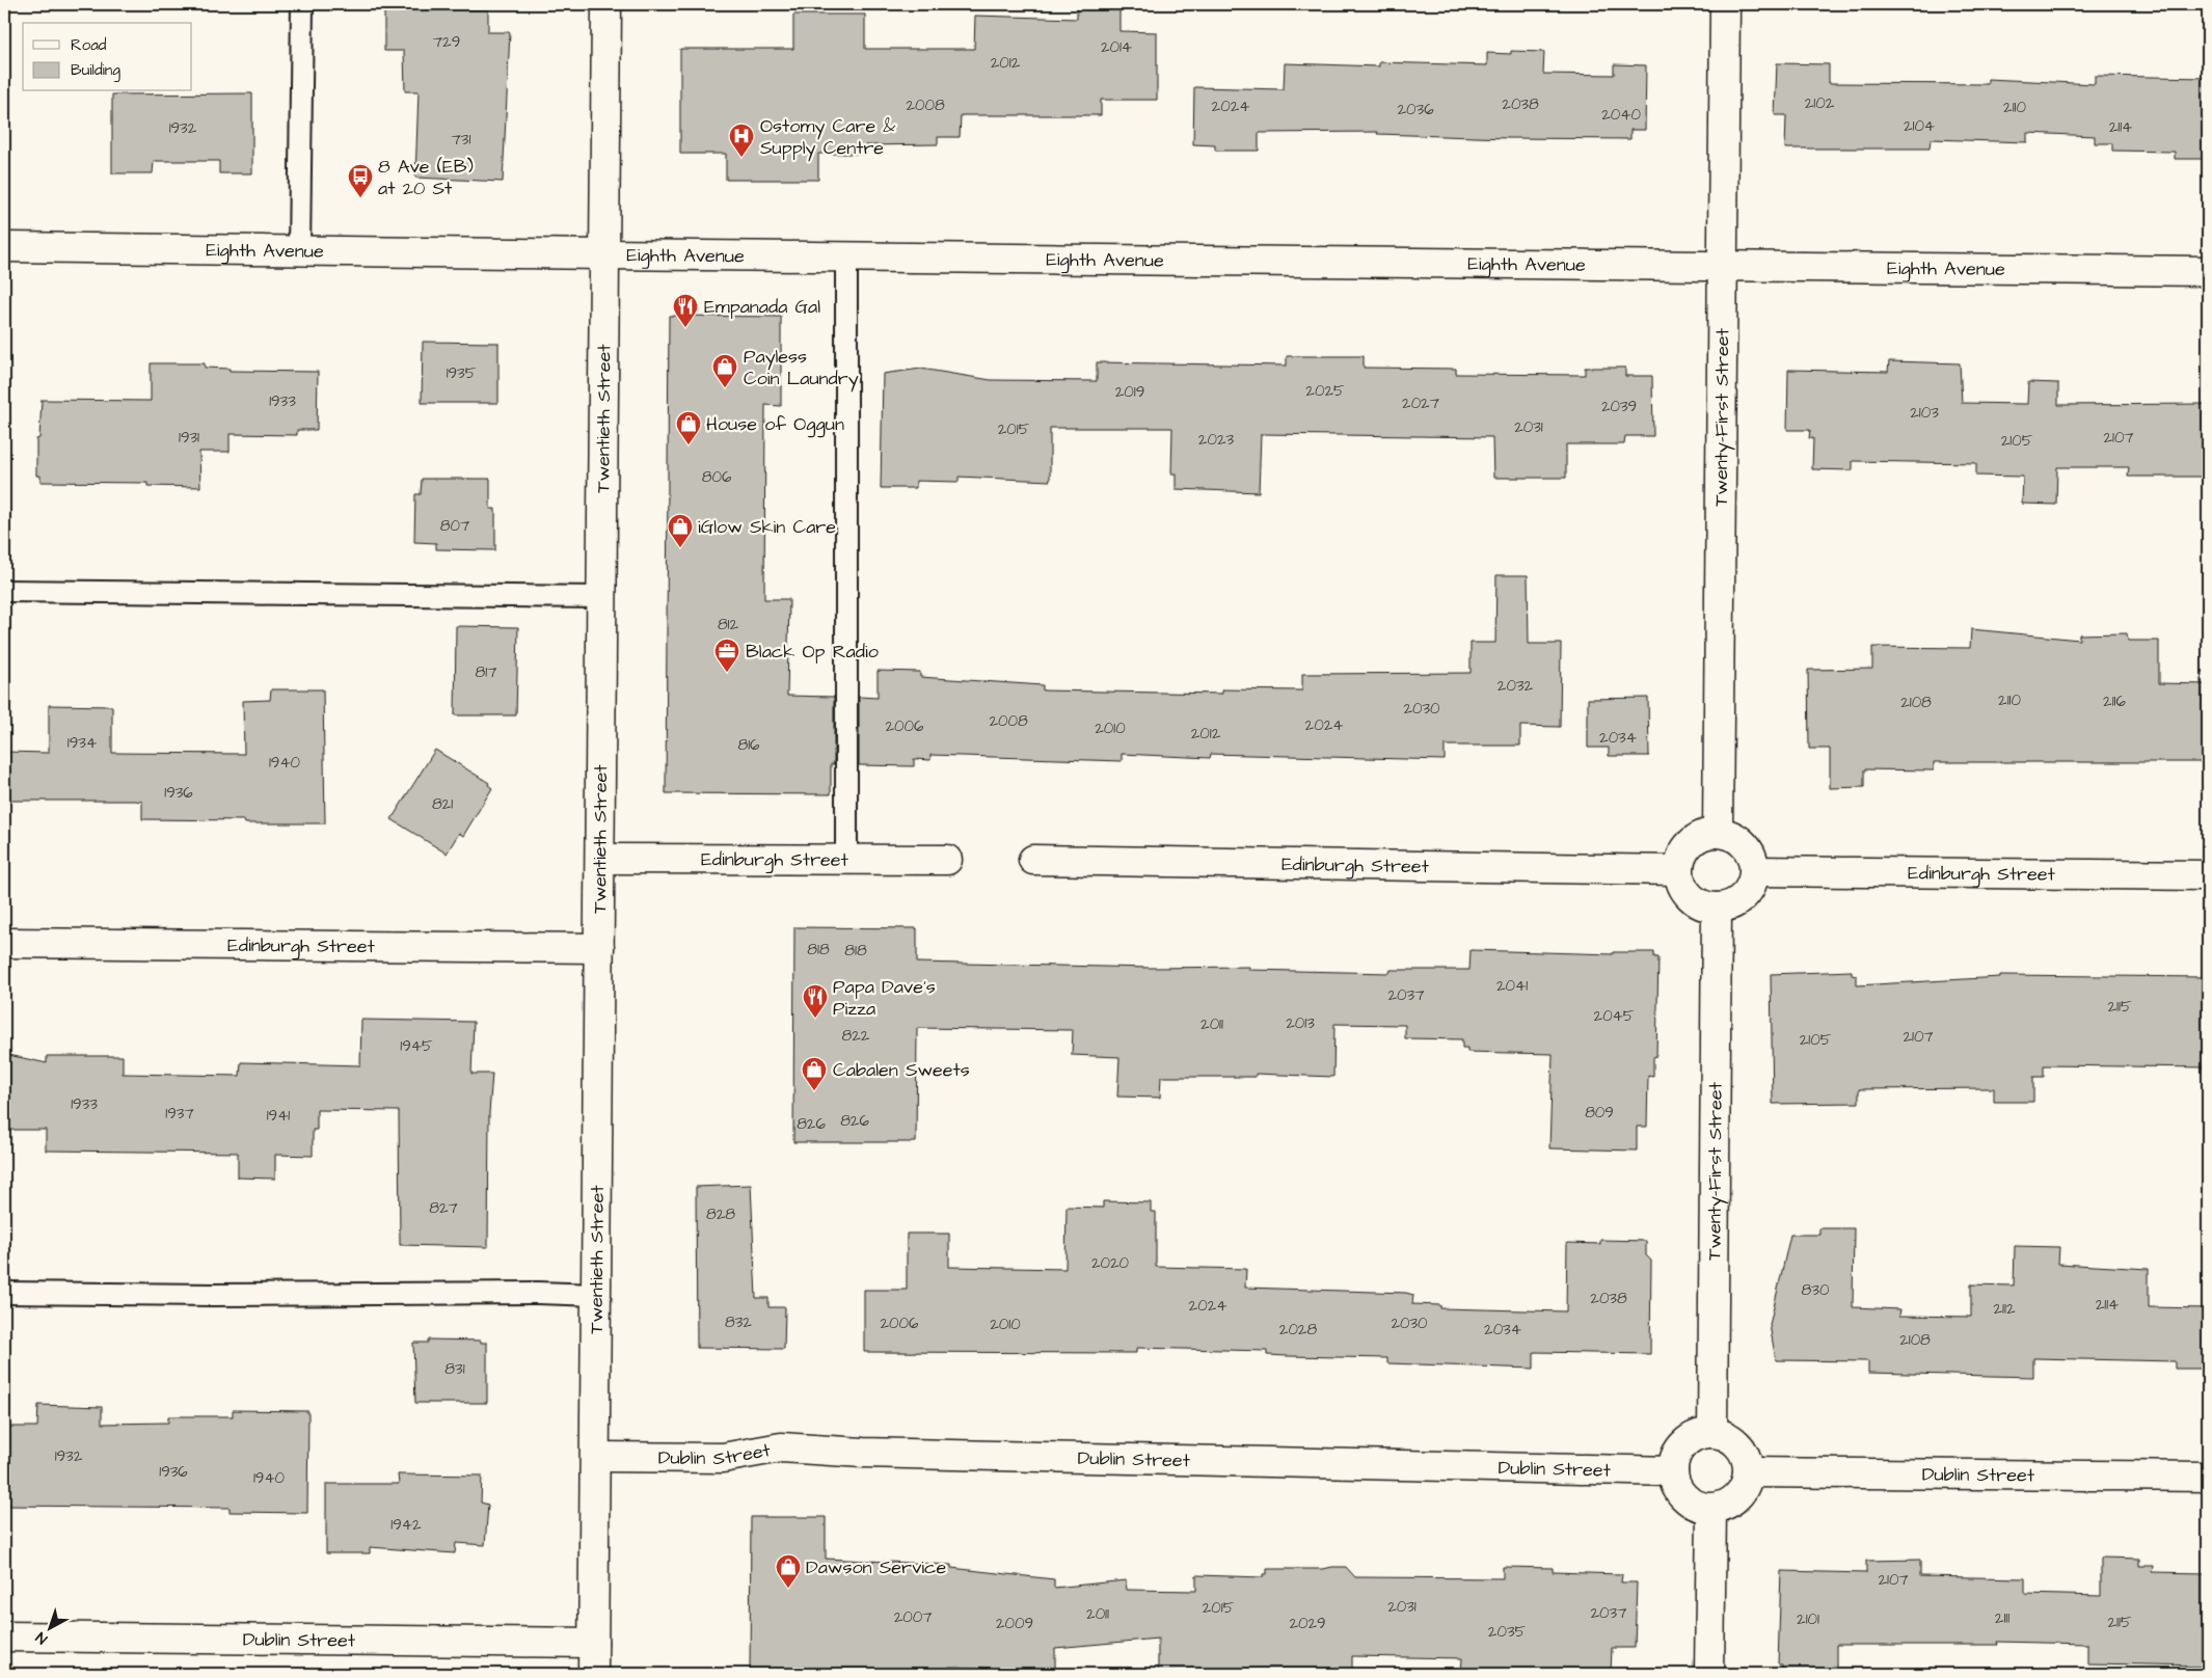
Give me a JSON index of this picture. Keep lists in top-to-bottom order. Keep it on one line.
{"streets":{"street":["Eighth Avenue","Twentieth Street","Twenty-First Street","Edinburgh Street","Dublin Street"]},"crossings":[["Eighth Avenue","Twentieth Street"],["Eighth Avenue","Twenty-First Street"],["Twentieth Street","Edinburgh Street"],["Twentieth Street","Dublin Street"],["Twenty-First Street","Edinburgh Street"],["Twenty-First Street","Dublin Street"]],"places":{"hospital":["Ostomy Care & Supply Centre"],"bus stop":["8 Ave (EB) at 20 St"],"restaurant":["Empanada Gal","Papa Dave's Pizza"],"shop":["Payless Coin Laundry","House of Oggun","iGlow Skin Care","Cabalen Sweets","Dawson Service"],"office":["Black Op Radio"]},"house_numbers":["729","2014","2012","2102","2038","2008","2024","2110","2036","2040","2104","2114","1932","731","1935","2025","2019","1933","2027","2039","2103","2031","2015","1931","2107","2023","2105","806","807","812","817","2032","2110","2116","2108","2030","2008","2024","2006","2010","2012","2034","1934","816","1940","1936","821","818","818","2041","2037","2115","2045","2013","2011","822","2107","2105","1945","1933","809","1937","1941","826","826","827","828","2020","830","2038","2114","2024","2112","832","2006","2030","2010","2028","2034","2108","831","1932","1936","1940","1942","2107","2031","2015","2037","2011","2007","2111","2101","2115","2009","2029","2035"],"legend":["Road","Building"],"north":"bottom left"}
